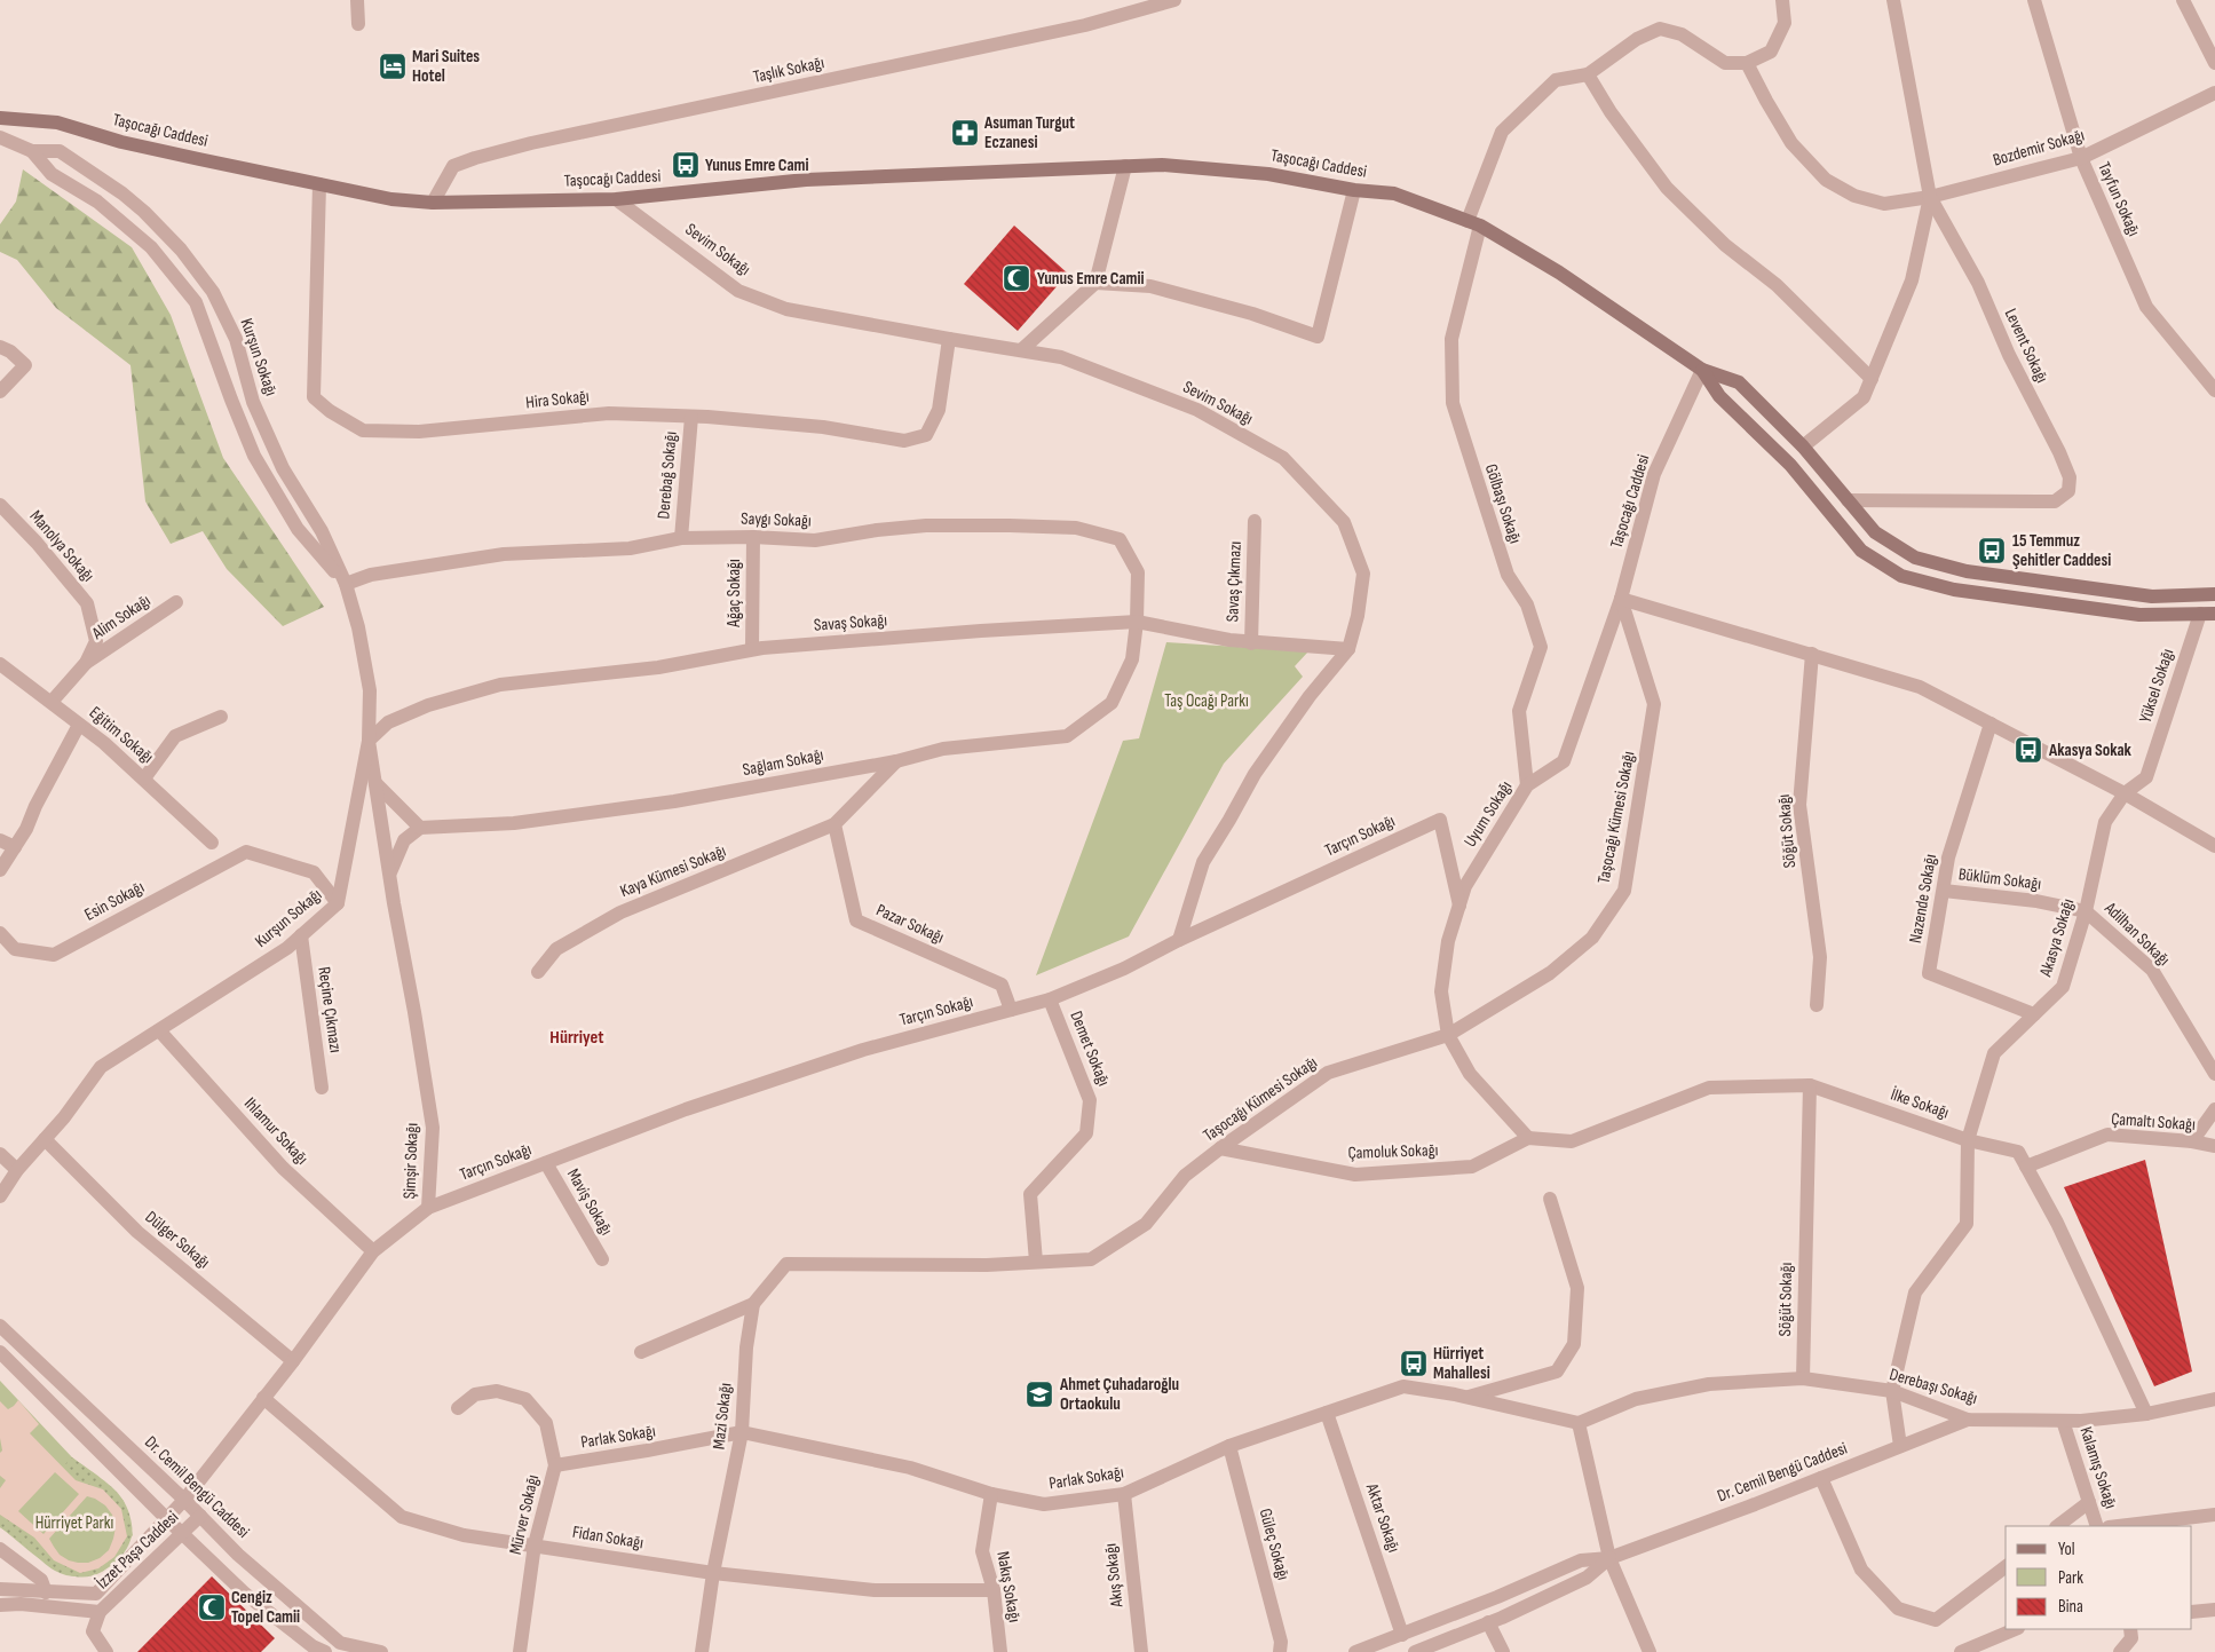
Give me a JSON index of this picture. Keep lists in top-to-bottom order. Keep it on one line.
{"streets":{"main road":["Taşocağı Caddesi"],"street":["Taşlık Sokağı","Bozdemir Sokağı","Tayfun Sokağı","Sevim Sokağı","Levent Sokağı","Kurşun Sokağı","Hira Sokağı","Derebağ Sokağı","Gölbaşı Sokağı","Saygı Sokağı","Manolya Sokağı","Savaş Çıkmazı","Ağaç Sokağı","Alim Sokağı","Savaş Sokağı","Yüksel Sokağı","Eğitim Sokağı","Sağlam Sokağı","Uyum Sokağı","Taşocağı Kümesi Sokağı","Söğüt Sokağı","Tarçın Sokağı","Kaya Kümesi Sokağı","Büklüm Sokağı","Nazende Sokağı","Esin Sokağı","Pazar Sokağı","Adilhan Sokağı","Akasya Sokağı","Reçine Çıkmazı","Demet Sokağı","İlke Sokağı","Çamaltı Sokağı","Ihlamur Sokağı","Çamoluk Sokağı","Şimşir Sokağı","Maviş Sokağı","Dülger Sokağı","Derebaşı Sokağı","Mazi Sokağı","Parlak Sokağı","Kalamış Sokağı","Dr. Cemil Bengü Caddesi","Mürver Sokağı","Aktar Sokağı","Fidan Sokağı","Güleç Sokağı","İzzet Paşa Caddesi","Akış Sokağı","Nakış Sokağı"]},"crossings":[["Taşlık Sokağı","Taşocağı Caddesi"],["Taşocağı Caddesi","Sevim Sokağı"],["Taşocağı Caddesi","Hira Sokağı"],["Taşocağı Caddesi","Gölbaşı Sokağı"],["Taşocağı Caddesi","Uyum Sokağı"],["Taşocağı Caddesi","Taşocağı Kümesi Sokağı"],["Bozdemir Sokağı","Tayfun Sokağı"],["Bozdemir Sokağı","Levent Sokağı"],["Sevim Sokağı","Hira Sokağı"],["Sevim Sokağı","Savaş Sokağı"],["Sevim Sokağı","Tarçın Sokağı"],["Kurşun Sokağı","Saygı Sokağı"],["Kurşun Sokağı","Savaş Sokağı"],["Kurşun Sokağı","Esin Sokağı"],["Kurşun Sokağı","Reçine Çıkmazı"],["Kurşun Sokağı","Ihlamur Sokağı"],["Kurşun Sokağı","Şimşir Sokağı"],["Kurşun Sokağı","Dülger Sokağı"],["Hira Sokağı","Derebağ Sokağı"],["Derebağ Sokağı","Saygı Sokağı"],["Gölbaşı Sokağı","Uyum Sokağı"],["Saygı Sokağı","Ağaç Sokağı"],["Saygı Sokağı","Savaş Sokağı"],["Saygı Sokağı","Sağlam Sokağı"],["Manolya Sokağı","Alim Sokağı"],["Manolya Sokağı","Eğitim Sokağı"],["Savaş Çıkmazı","Savaş Sokağı"],["Ağaç Sokağı","Savaş Sokağı"],["Savaş Sokağı","Sağlam Sokağı"],["Savaş Sokağı","Şimşir Sokağı"],["Yüksel Sokağı","Akasya Sokağı"],["Uyum Sokağı","Taşocağı Kümesi Sokağı"],["Uyum Sokağı","Tarçın Sokağı"],["Taşocağı Kümesi Sokağı","Demet Sokağı"],["Taşocağı Kümesi Sokağı","Çamoluk Sokağı"],["Taşocağı Kümesi Sokağı","Mazi Sokağı"],["Söğüt Sokağı","İlke Sokağı"],["Söğüt Sokağı","Derebaşı Sokağı"],["Tarçın Sokağı","Pazar Sokağı"],["Tarçın Sokağı","Demet Sokağı"],["Tarçın Sokağı","Şimşir Sokağı"],["Tarçın Sokağı","Maviş Sokağı"],["Kaya Kümesi Sokağı","Pazar Sokağı"],["Büklüm Sokağı","Nazende Sokağı"],["Büklüm Sokağı","Adilhan Sokağı"],["Büklüm Sokağı","Akasya Sokağı"],["Nazende Sokağı","Akasya Sokağı"],["Adilhan Sokağı","Akasya Sokağı"],["Akasya Sokağı","İlke Sokağı"],["Akasya Sokağı","Derebaşı Sokağı"],["İlke Sokağı","Çamaltı Sokağı"],["İlke Sokağı","Çamoluk Sokağı"],["İlke Sokağı","Derebaşı Sokağı"],["Ihlamur Sokağı","Şimşir Sokağı"],["Şimşir Sokağı","Dülger Sokağı"],["Şimşir Sokağı","Dr. Cemil Bengü Caddesi"],["Şimşir Sokağı","Fidan Sokağı"],["Şimşir Sokağı","İzzet Paşa Caddesi"],["Derebaşı Sokağı","Parlak Sokağı"],["Derebaşı Sokağı","Kalamış Sokağı"],["Derebaşı Sokağı","Dr. Cemil Bengü Caddesi"],["Mazi Sokağı","Parlak Sokağı"],["Mazi Sokağı","Fidan Sokağı"],["Parlak Sokağı","Mürver Sokağı"],["Parlak Sokağı","Aktar Sokağı"],["Parlak Sokağı","Güleç Sokağı"],["Parlak Sokağı","Akış Sokağı"],["Parlak Sokağı","Nakış Sokağı"],["Dr. Cemil Bengü Caddesi","Aktar Sokağı"],["Dr. Cemil Bengü Caddesi","İzzet Paşa Caddesi"],["Mürver Sokağı","Fidan Sokağı"],["Fidan Sokağı","Nakış Sokağı"]],"districts":["Hürriyet"],"parks":["Taş Ocağı Parkı","Hürriyet Parkı"],"places":{"hotel":["Mari Suites Hotel"],"pharmacy":["Asuman Turgut Eczanesi"],"bus stop":["Yunus Emre Cami","15 Temmuz Şehitler Caddesi","Akasya Sokak","Hürriyet Mahallesi"],"mosque":["Yunus Emre Camii","Cengiz Topel Camii"],"school or university":["Ahmet Çuhadaroğlu Ortaokulu"]},"legend":["Yol","Park","Bina"]}
